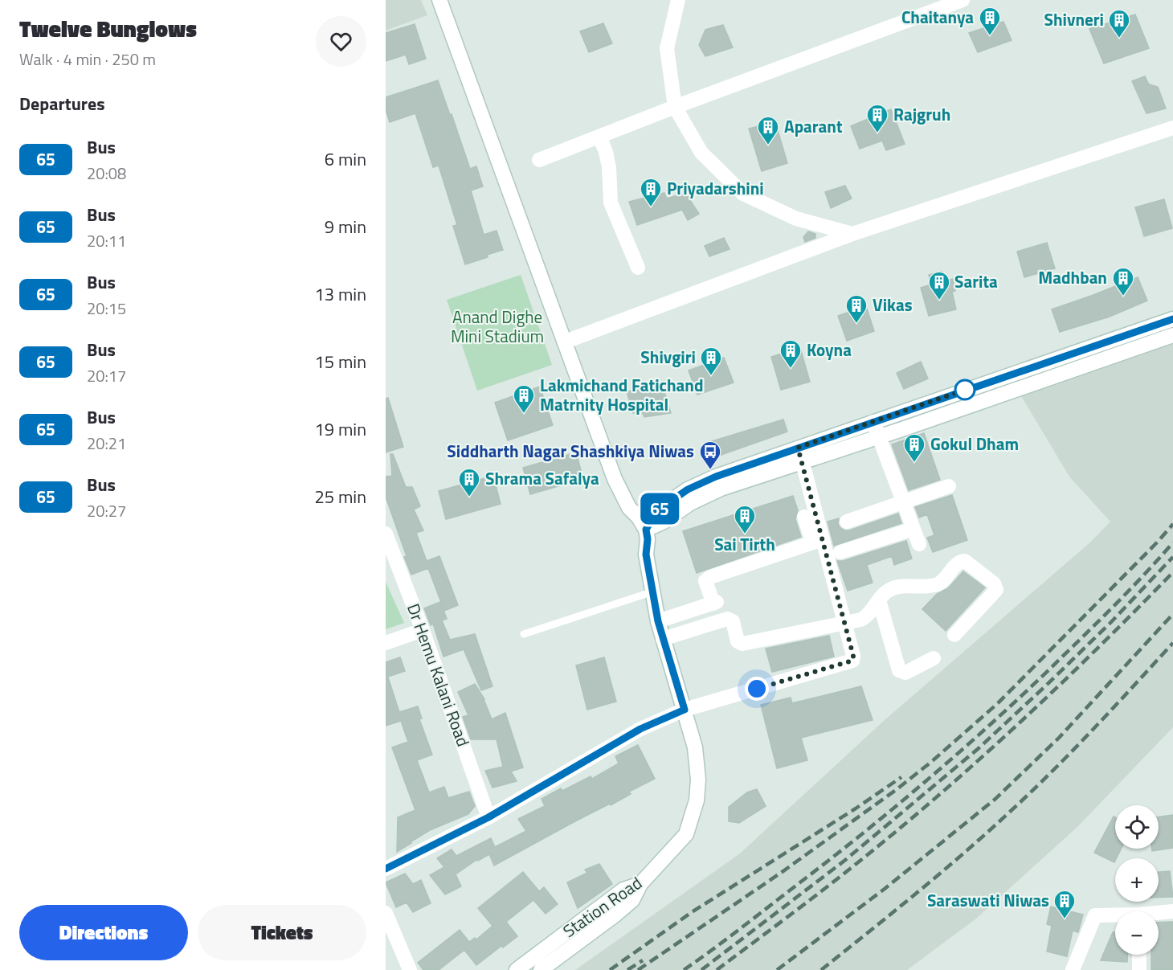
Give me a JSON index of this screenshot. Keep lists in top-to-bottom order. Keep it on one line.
{"streets":{"street":["Dr Hemu Kalani Road","Station Road"]},"parks":["Anand Dighe Mini Stadium"],"places":{"building":["Chaitanya","Shivneri","Rajgruh","Aparant","Priyadarshini","Madhban","Sarita","Vikas","Koyna","Shivgiri","Lakmichand Fatichand Matrnity Hospital","Gokul Dham","Shrama Safalya","Sai Tirth","Saraswati Niwas"],"bus stop":["Siddharth Nagar Shashkiya Niwas"]},"lines":["bus line 65"],"page":{"heading":[["Twelve Bunglows","Walk · 4 min · 250 m"],"Departures"],"on_map":"65","list":[{"mark":"65","name":"Bus","note":"20:08","value":"6 min"},{"mark":"65","name":"Bus","note":"20:11","value":"9 min"},{"mark":"65","name":"Bus","note":"20:15","value":"13 min"},{"mark":"65","name":"Bus","note":"20:17","value":"15 min"},{"mark":"65","name":"Bus","note":"20:21","value":"19 min"},{"mark":"65","name":"Bus","note":"20:27","value":"25 min"}],"map_buttons":["+","−"],"buttons":["Directions","Tickets"]}}
